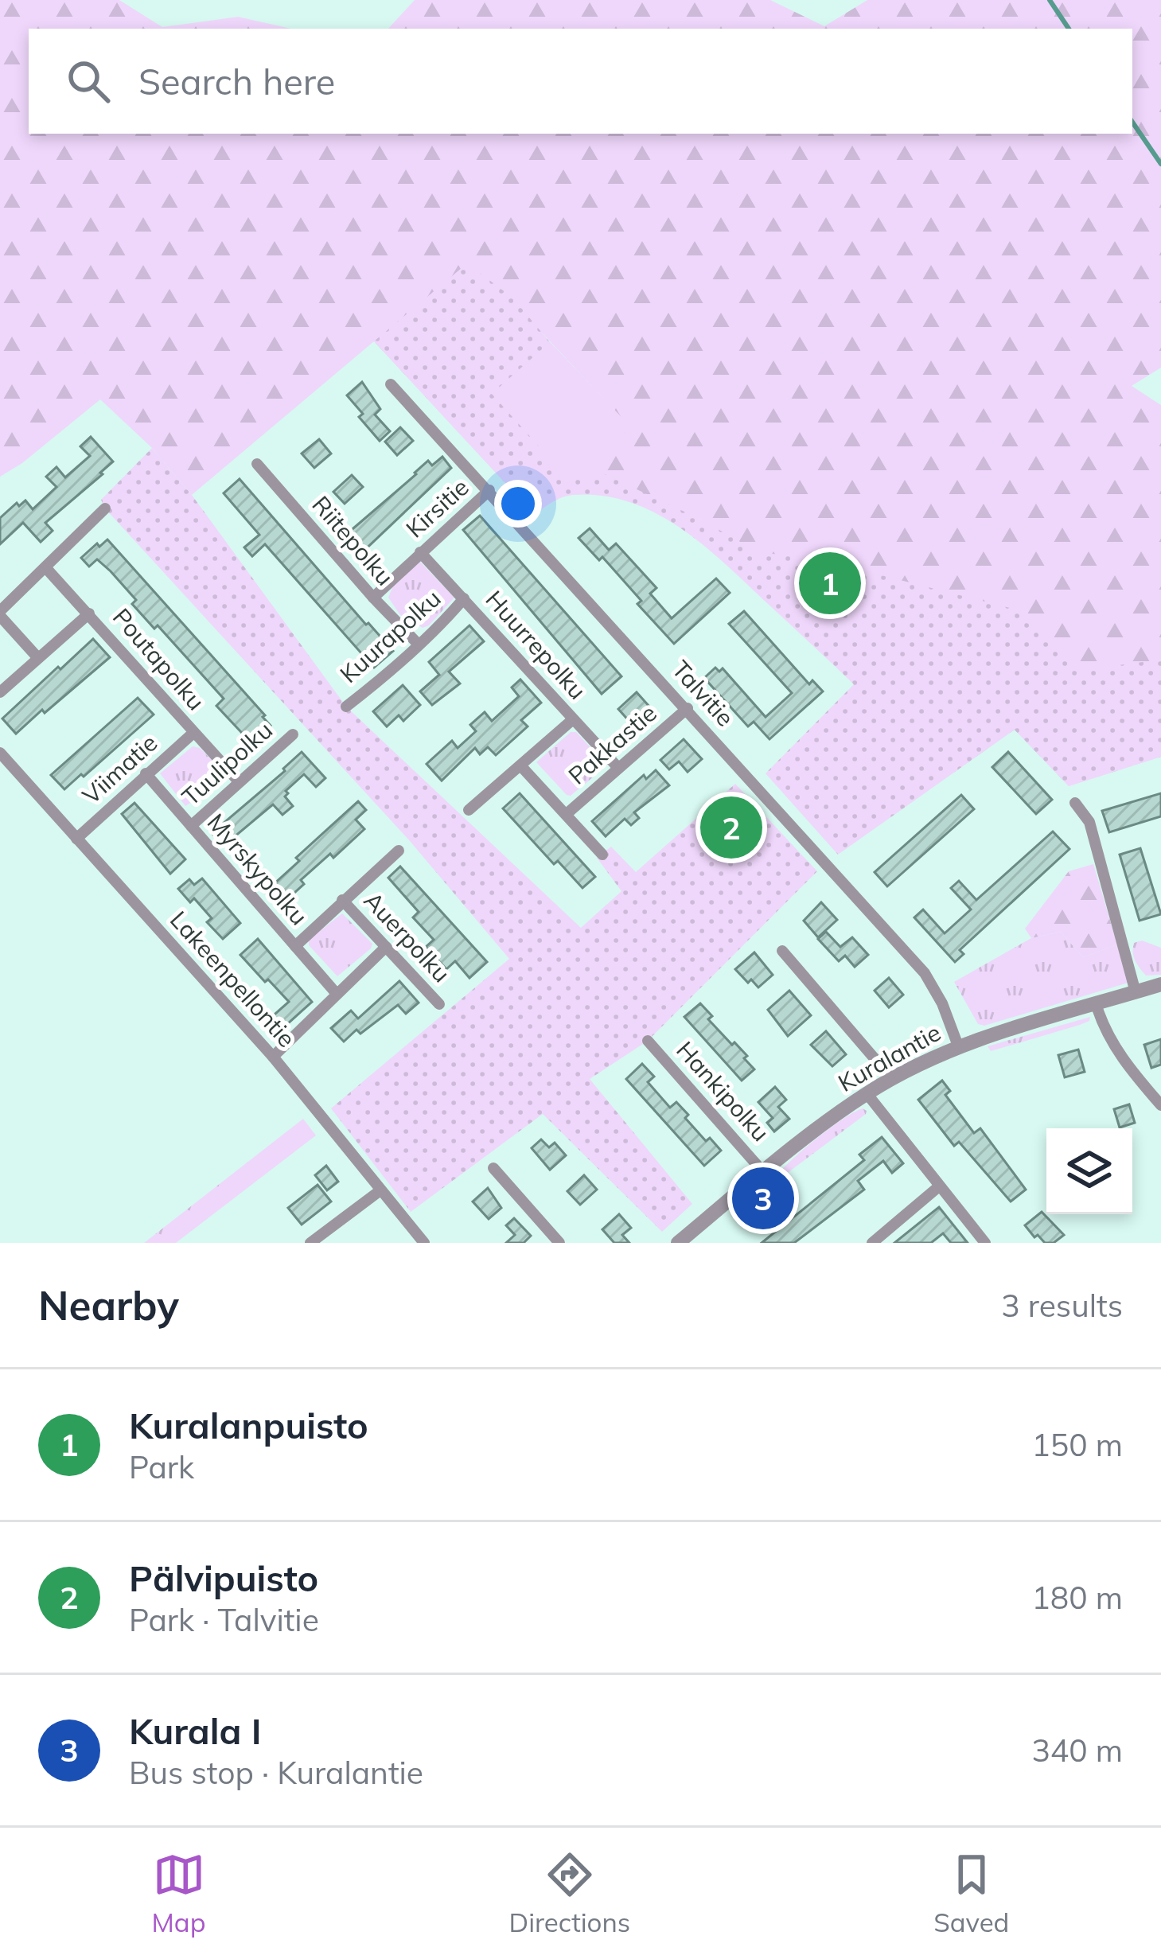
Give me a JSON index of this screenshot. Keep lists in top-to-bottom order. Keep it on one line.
{"streets":{"street":["Kirsitie","Riitepolku","Kuurapolku","Huurrepolku","Poutapolku","Talvitie","Pakkastie","Tuulipolku","Viimatie","Myrskypolku","Auerpolku","Lakeenpellontie","Kuralantie","Hankipolku"]},"crossings":[["Kirsitie","Riitepolku"],["Kirsitie","Huurrepolku"],["Kirsitie","Talvitie"],["Riitepolku","Kuurapolku"],["Kuurapolku","Huurrepolku"],["Huurrepolku","Pakkastie"],["Poutapolku","Tuulipolku"],["Poutapolku","Viimatie"],["Talvitie","Pakkastie"],["Talvitie","Kuralantie"],["Tuulipolku","Myrskypolku"],["Viimatie","Myrskypolku"],["Viimatie","Lakeenpellontie"],["Kuralantie","Hankipolku"]],"page":{"search":"Search here","pins":["1","2","3"],"heading":["Nearby","3 results"],"list":[{"mark":"1","name":"Kuralanpuisto","note":"Park","value":"150 m"},{"mark":"2","name":"Pälvipuisto","note":"Park · Talvitie","value":"180 m"},{"mark":"3","name":"Kurala I","note":"Bus stop · Kuralantie","value":"340 m"}],"nav":["Map","Directions","Saved"]}}
